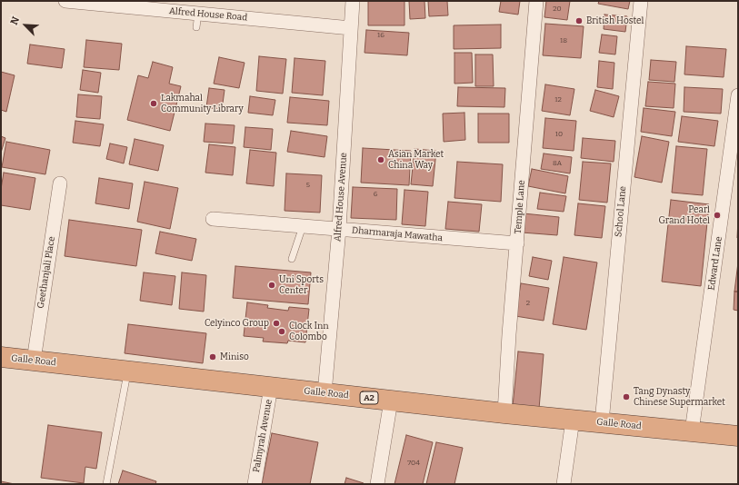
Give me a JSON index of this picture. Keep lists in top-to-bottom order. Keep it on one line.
{"streets":{"highway":["Galle Road","A2"],"street":["Alfred House Road","Alfred House Avenue","Temple Lane","School Lane","Dharmaraja Mawatha","Edward Lane","Geethanjali Place","Palmyrah Avenue"]},"crossings":[["Alfred House Road","Alfred House Avenue"],["Alfred House Avenue","Dharmaraja Mawatha"],["Alfred House Avenue","Galle Road"],["Temple Lane","Dharmaraja Mawatha"],["Temple Lane","Galle Road"],["School Lane","Galle Road"],["Edward Lane","Galle Road"],["Geethanjali Place","Galle Road"],["Galle Road","Palmyrah Avenue"]],"places":["British Hostel","Lakmahal Community Library","Asian Market China Way","Pearl Grand Hotel","Uni Sports Center","Celyinco Group","Clock Inn Colombo","Miniso","Tang Dynasty Chinese Supermarket"],"house_numbers":["20","16","18","12","10","8A","5","6","2","704"],"north":"top left"}
